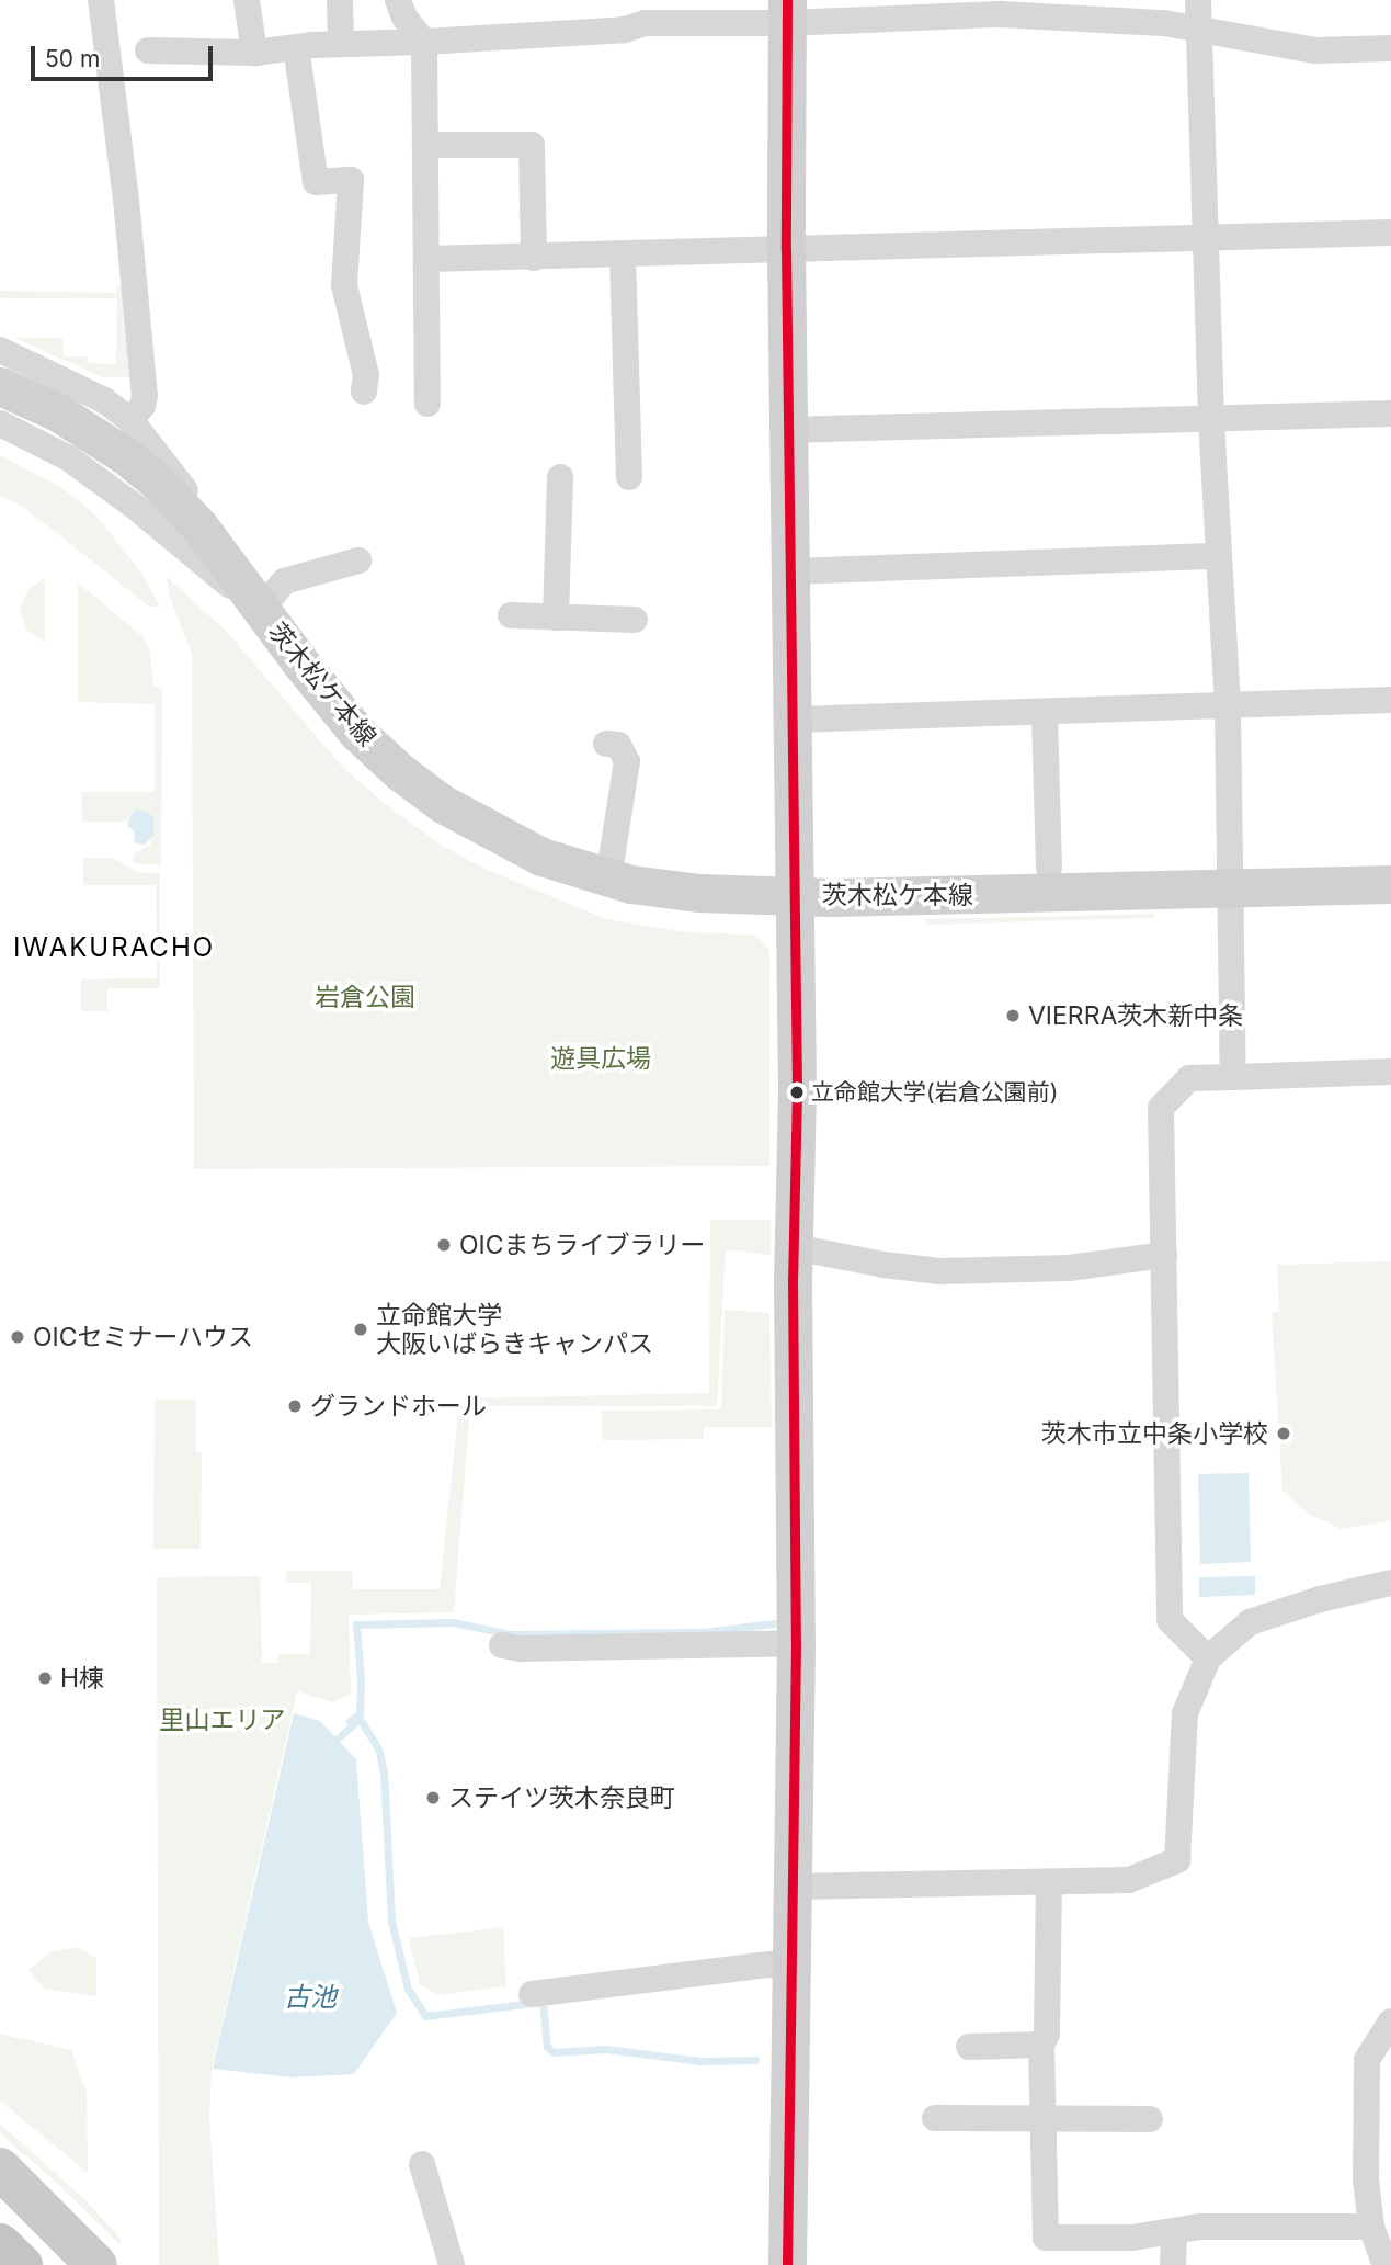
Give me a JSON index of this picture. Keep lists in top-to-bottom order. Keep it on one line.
{"streets":{"street":["茨木松ケ本線"]},"districts":["IWAKURACHO"],"water":["古池"],"parks":["岩倉公園","遊具広場","里山エリア"],"places":["VIERRA茨木新中条","立命館大学(岩倉公園前)","OICまちライブラリー","立命館大学 大阪いばらきキャンパス","OICセミナーハウス","グランドホール","茨木市立中条小学校","H棟","ステイツ茨木奈良町"],"scale_bar":"50 m"}
